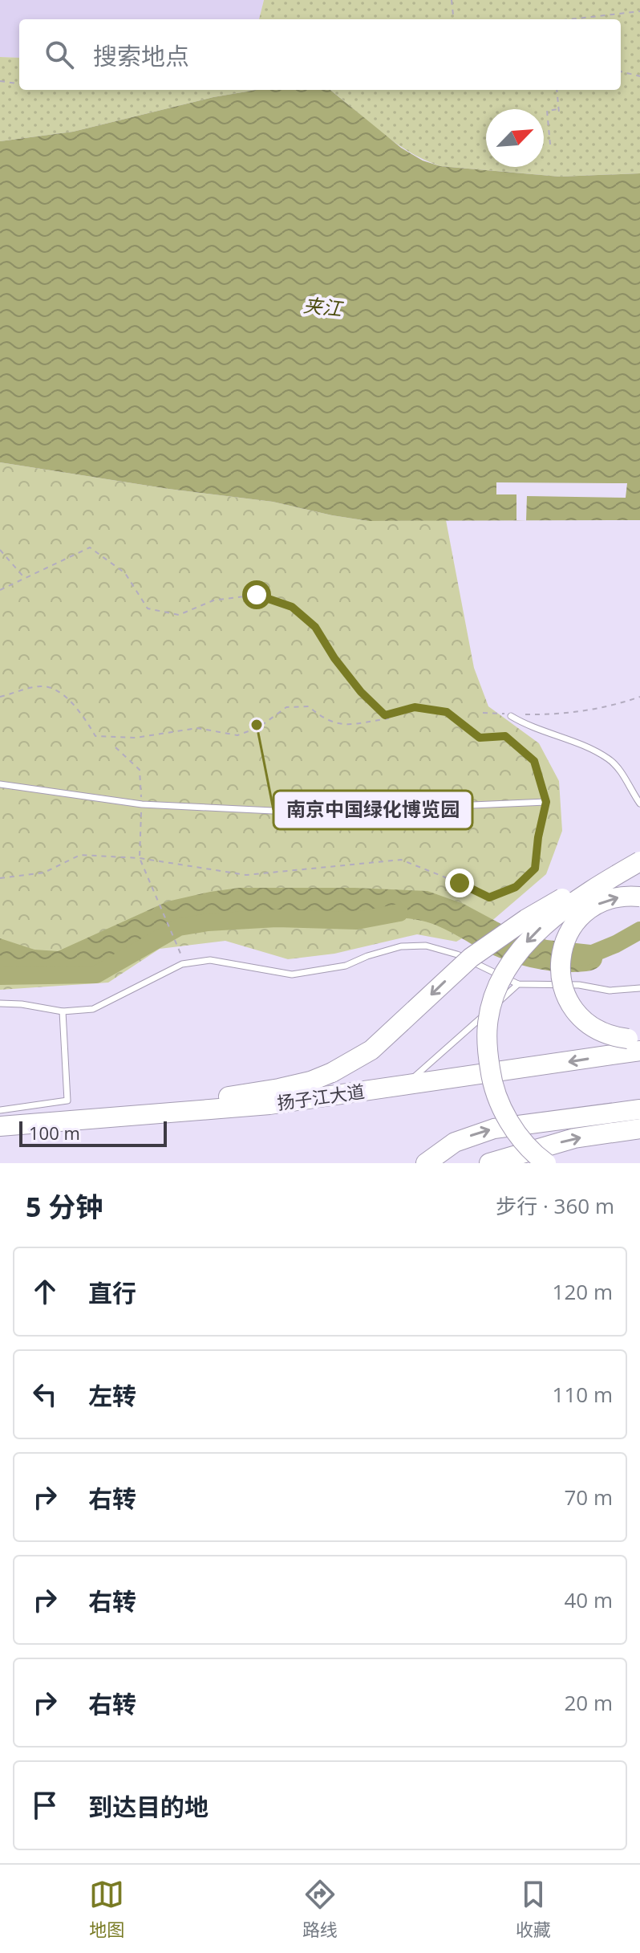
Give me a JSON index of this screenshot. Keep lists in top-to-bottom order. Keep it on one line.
{"streets":{"highway":["扬子江大道"]},"water":["夹江"],"places":["南京中国绿化博览园"],"scale_bar":"100 m","north":"top right","page":{"search":"搜索地点","scale":"100 m","heading":["5 分钟","步行 · 360 m"],"list":[["直行","120 m"],["左转","110 m"],["右转","70 m"],["右转","40 m"],["右转","20 m"],"到达目的地"],"nav":["地图","路线","收藏"]}}
